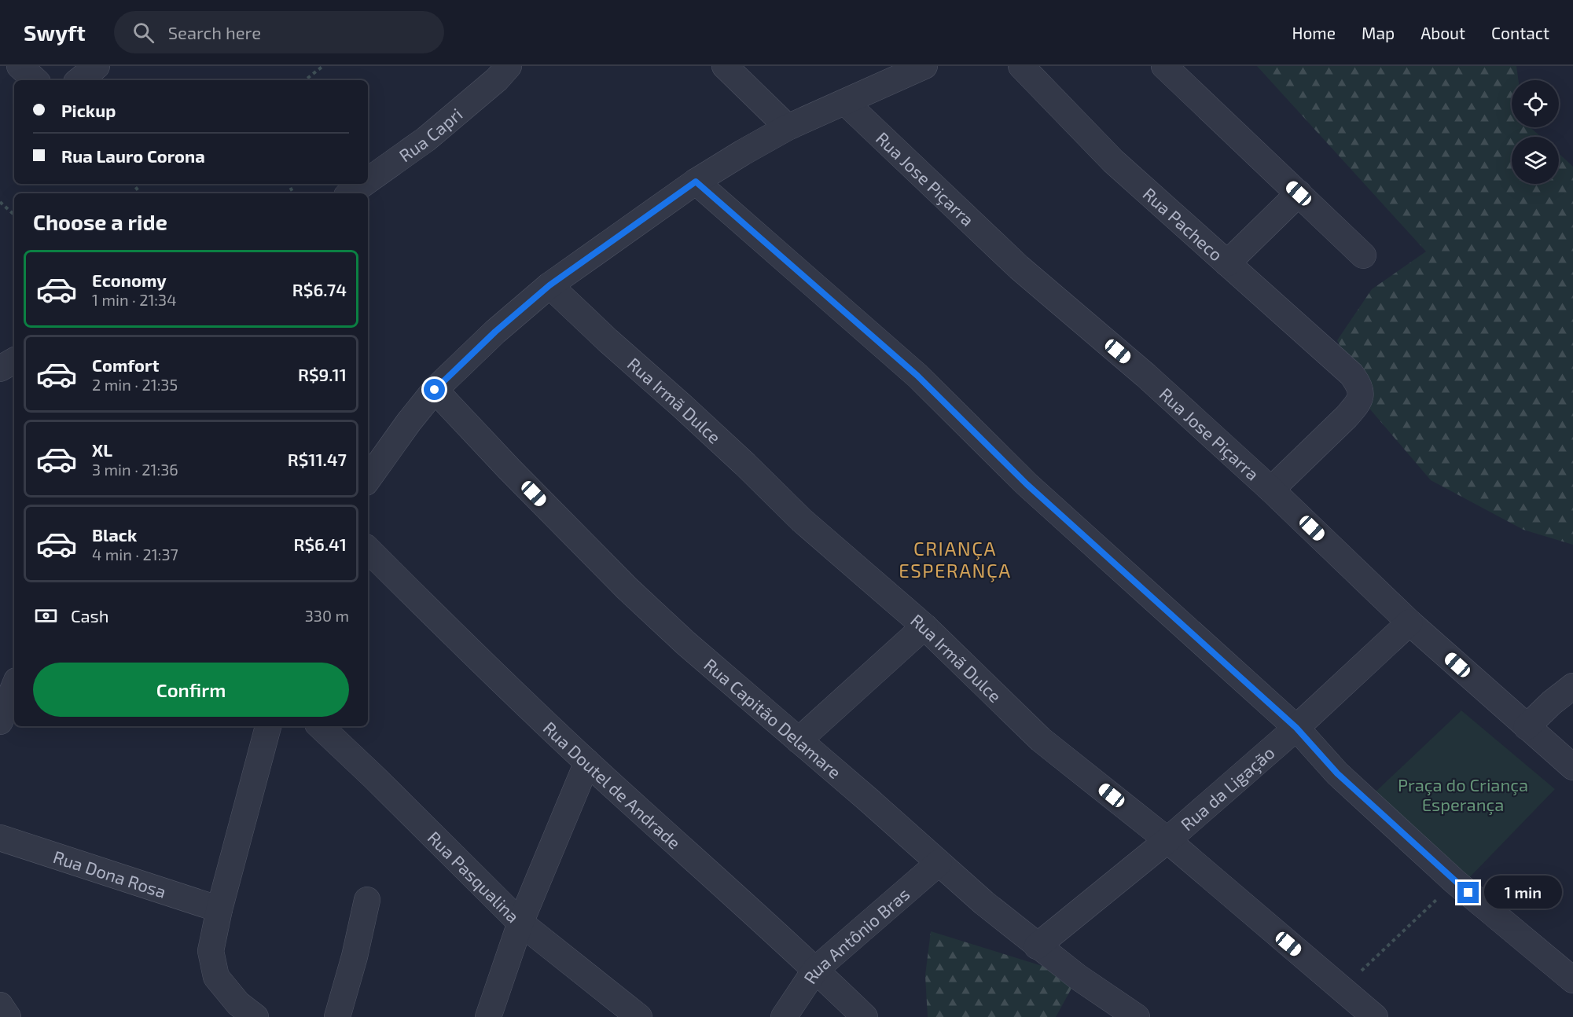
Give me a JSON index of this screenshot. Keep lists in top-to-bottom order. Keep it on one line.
{"streets":{"street":["Rua Capri","Rua Jose Piçarra","Rua Pacheco","Rua Irmã Dulce","Rua Capitão Delamare","Rua Doutel de Andrade","Rua da Ligação","Rua Dona Rosa","Rua Pasqualina","Rua Antônio Bras"]},"crossings":[["Rua Jose Piçarra","Rua Pacheco"],["Rua Jose Piçarra","Rua da Ligação"],["Rua Irmã Dulce","Rua da Ligação"],["Rua Capitão Delamare","Rua da Ligação"],["Rua Capitão Delamare","Rua Antônio Bras"],["Rua Doutel de Andrade","Rua Antônio Bras"]],"districts":["CRIANÇA ESPERANÇA"],"parks":["Praça do Criança Esperança"],"page":{"header":"Swyft","search":"Search here","nav":["Home","Map","About","Contact"],"banner":["Pickup","Rua Lauro Corona"],"heading":"Choose a ride","list":[{"name":"Economy","note":"1 min · 21:34","value":"R$6.74"},{"name":"Comfort","note":"2 min · 21:35","value":"R$9.11"},{"name":"XL","note":"3 min · 21:36","value":"R$11.47"},{"name":"Black","note":"4 min · 21:37","value":"R$6.41"}],"pay":["Cash","330 m"],"buttons":"Confirm","bubble":"1 min"}}
